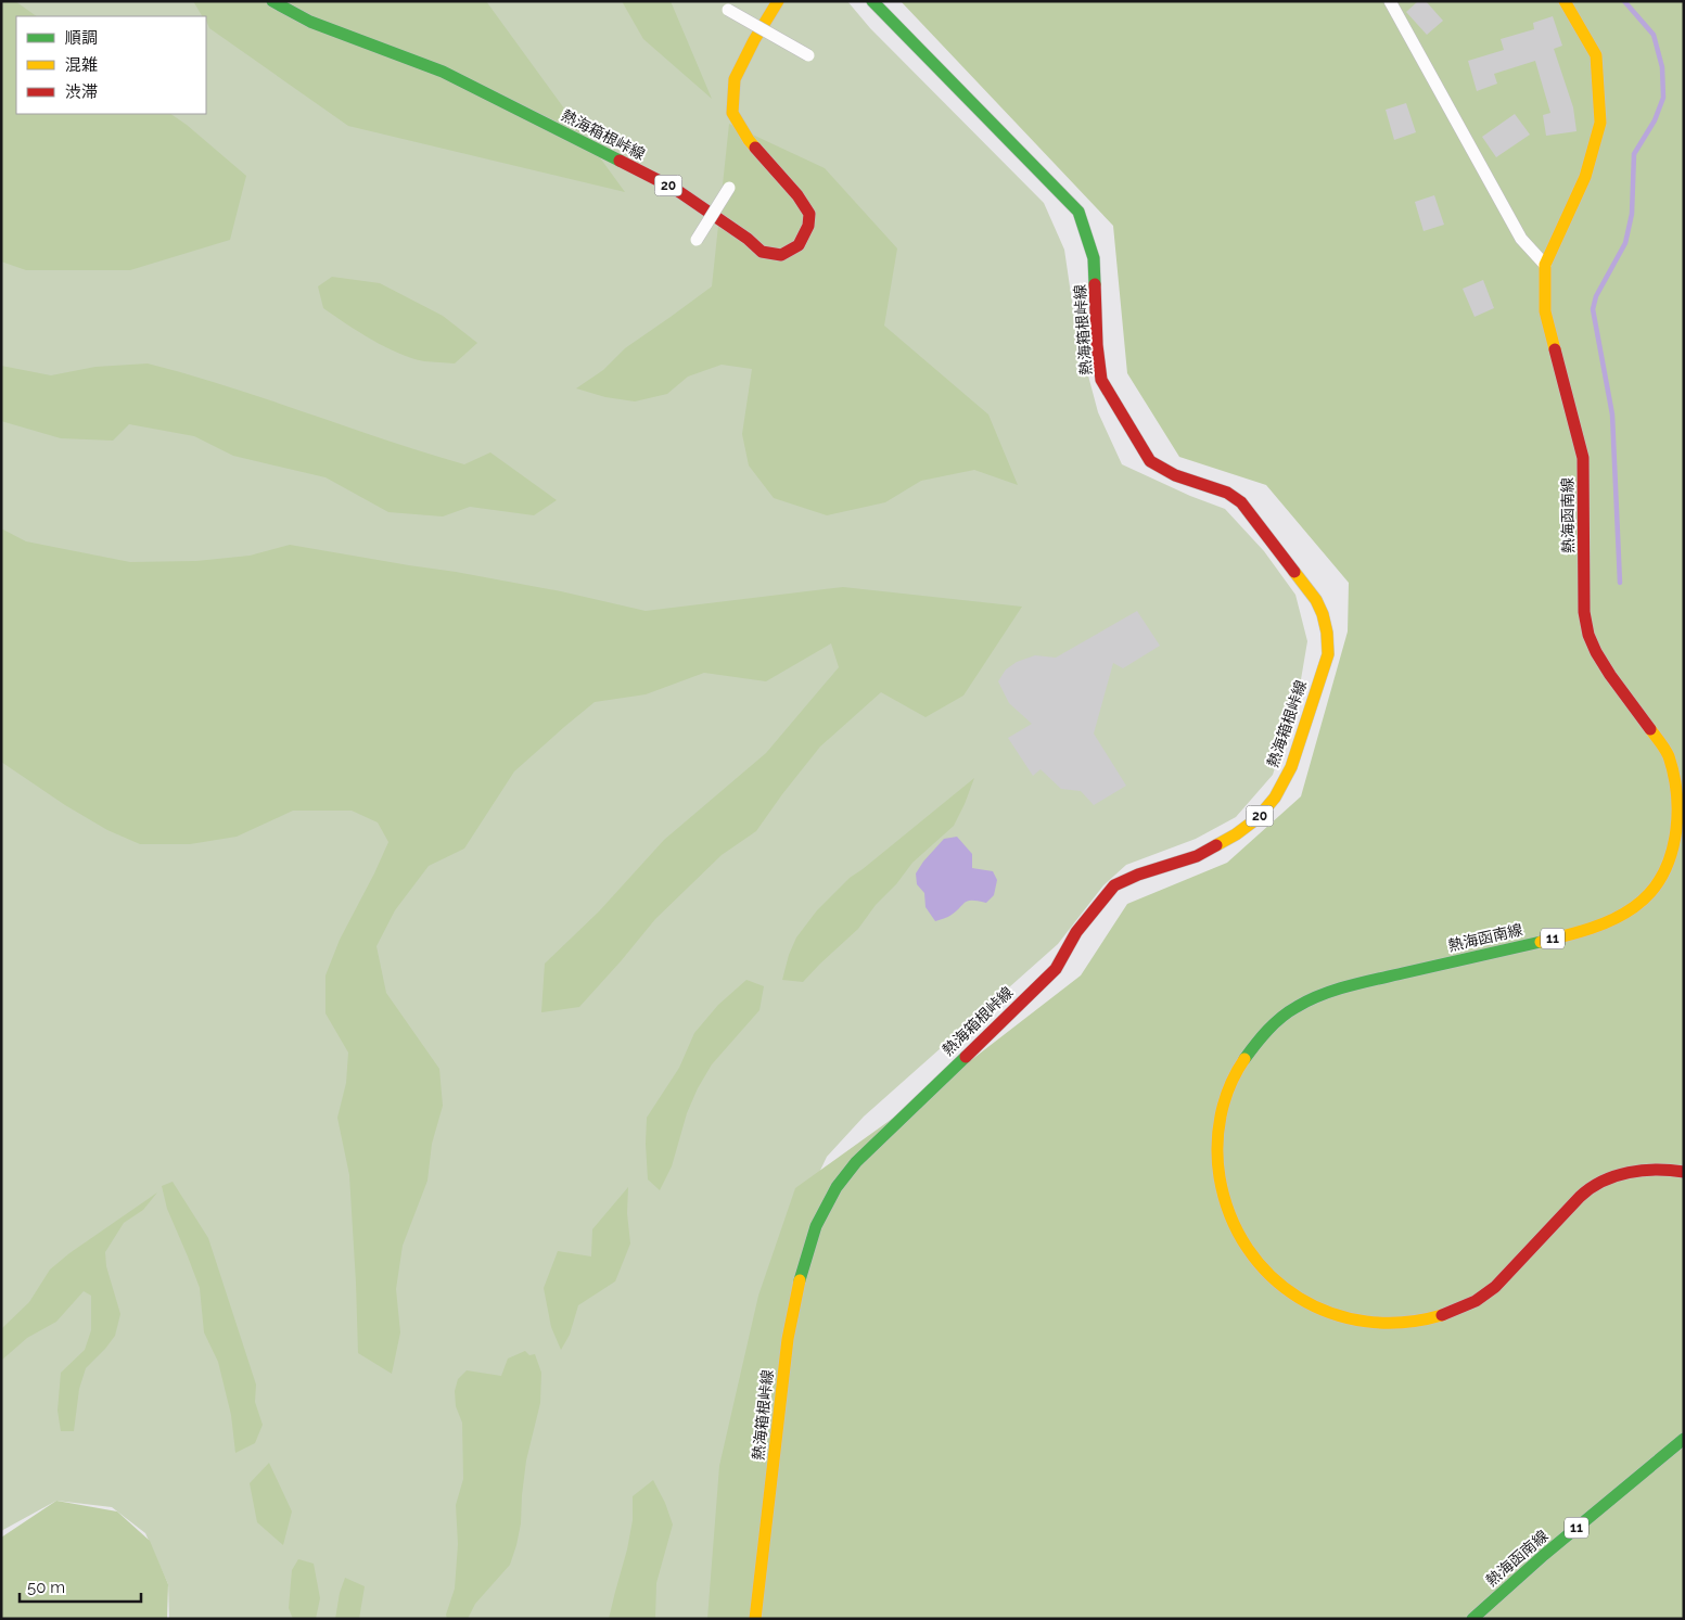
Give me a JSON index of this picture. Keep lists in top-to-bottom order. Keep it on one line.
{"streets":{"main road":["熱海箱根峠線","20","熱海函南線","11"]},"legend":["順調","混雑","渋滞"],"scale_bar":"50 m"}
